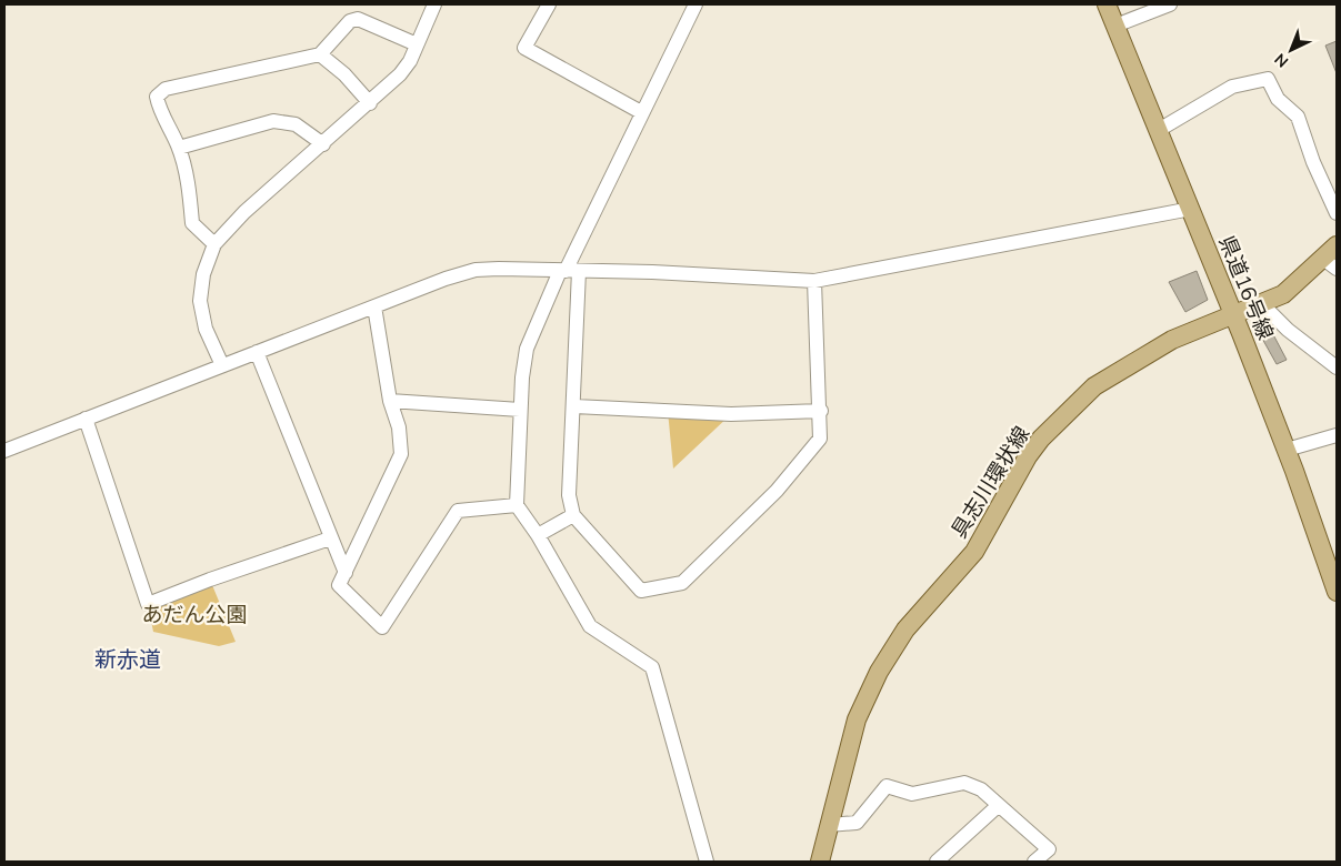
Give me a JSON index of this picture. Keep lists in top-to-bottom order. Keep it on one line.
{"streets":{"main road":["県道16号線","具志川環状線"]},"crossings":[["県道16号線","具志川環状線"]],"districts":["新赤道"],"parks":["あだん公園"],"north":"bottom left"}
